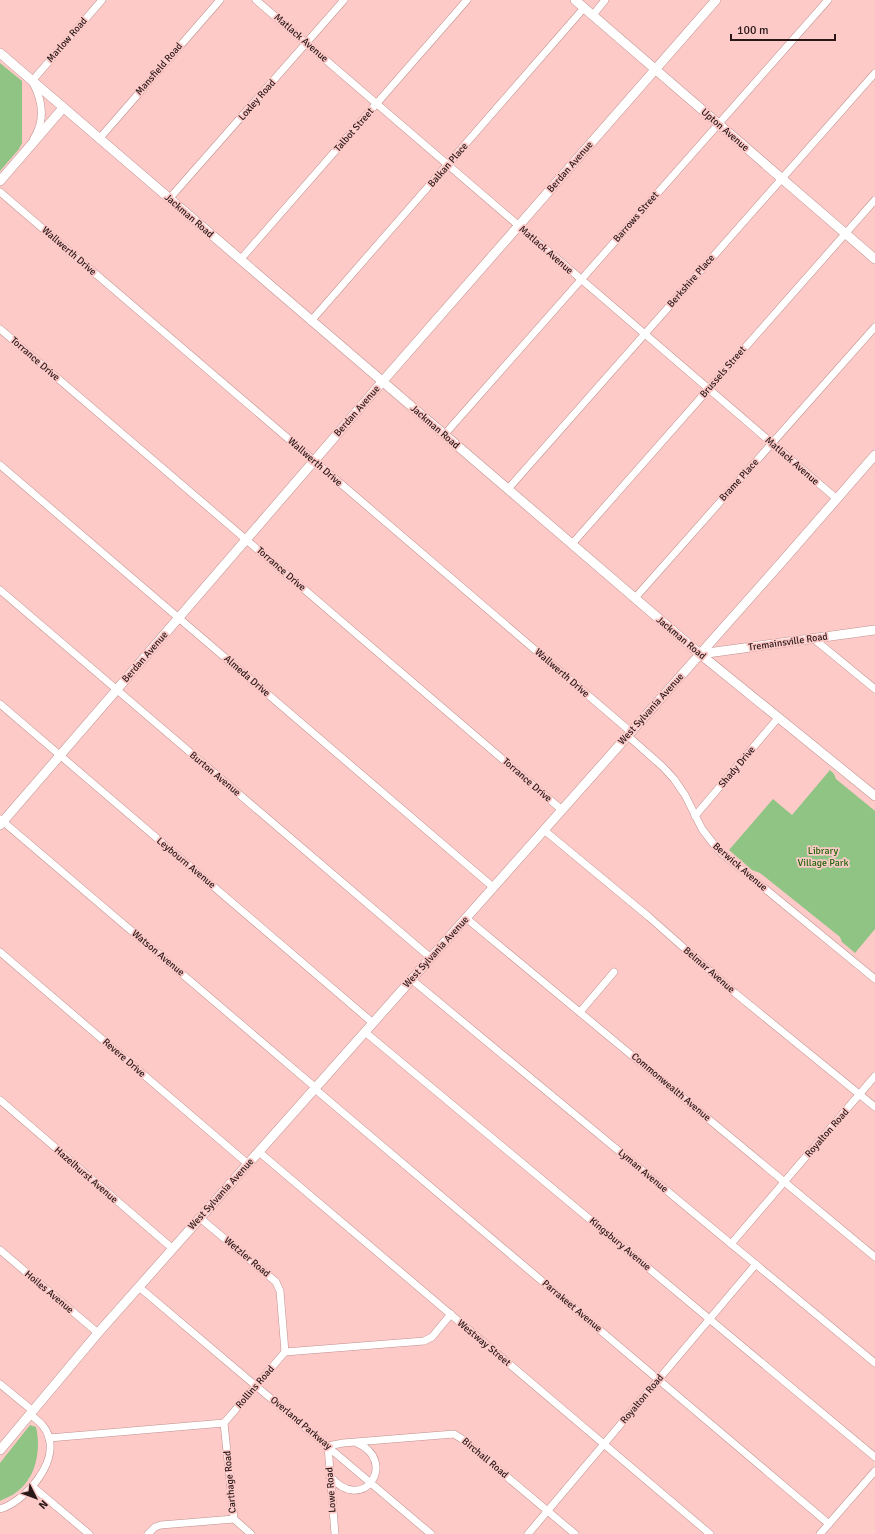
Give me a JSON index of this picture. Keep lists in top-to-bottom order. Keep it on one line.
{"streets":{"street":["Matlack Avenue","Marlow Road","Mansfield Road","Loxley Road","Talbot Street","Upton Avenue","Balkan Place","Berdan Avenue","Jackman Road","Barrows Street","Wallwerth Drive","Berkshire Place","Torrance Drive","Brussels Street","Brame Place","Tremainsville Road","Almeda Drive","West Sylvania Avenue","Shady Drive","Burton Avenue","Leybourn Avenue","Berwick Avenue","Watson Avenue","Belmar Avenue","Revere Drive","Commonwealth Avenue","Royalton Road","Lyman Avenue","Hazelhurst Avenue","Kingsbury Avenue","Wetzler Road","Hoiles Avenue","Parrakeet Avenue","Westway Street","Rollins Road","Overland Parkway","Birchall Road","Carthage Road","Lowe Road"]},"crossings":[["Matlack Avenue","Loxley Road"],["Matlack Avenue","Talbot Street"],["Matlack Avenue","Balkan Place"],["Matlack Avenue","Berdan Avenue"],["Matlack Avenue","Barrows Street"],["Matlack Avenue","Berkshire Place"],["Matlack Avenue","Brussels Street"],["Matlack Avenue","Brame Place"],["Matlack Avenue","West Sylvania Avenue"],["Marlow Road","Jackman Road"],["Mansfield Road","Jackman Road"],["Loxley Road","Jackman Road"],["Talbot Street","Jackman Road"],["Upton Avenue","Balkan Place"],["Upton Avenue","Berdan Avenue"],["Upton Avenue","Barrows Street"],["Upton Avenue","Berkshire Place"],["Upton Avenue","Brussels Street"],["Balkan Place","Jackman Road"],["Berdan Avenue","Jackman Road"],["Berdan Avenue","Wallwerth Drive"],["Berdan Avenue","Torrance Drive"],["Berdan Avenue","Almeda Drive"],["Berdan Avenue","Burton Avenue"],["Berdan Avenue","Leybourn Avenue"],["Berdan Avenue","Watson Avenue"],["Jackman Road","Barrows Street"],["Jackman Road","Berkshire Place"],["Jackman Road","Brussels Street"],["Jackman Road","Brame Place"],["Jackman Road","Tremainsville Road"],["Jackman Road","West Sylvania Avenue"],["Jackman Road","Shady Drive"],["Wallwerth Drive","West Sylvania Avenue"],["Wallwerth Drive","Berwick Avenue"],["Torrance Drive","West Sylvania Avenue"],["Tremainsville Road","West Sylvania Avenue"],["Almeda Drive","West Sylvania Avenue"],["West Sylvania Avenue","Burton Avenue"],["West Sylvania Avenue","Leybourn Avenue"],["West Sylvania Avenue","Berwick Avenue"],["West Sylvania Avenue","Watson Avenue"],["West Sylvania Avenue","Belmar Avenue"],["West Sylvania Avenue","Revere Drive"],["West Sylvania Avenue","Commonwealth Avenue"],["West Sylvania Avenue","Lyman Avenue"],["West Sylvania Avenue","Hazelhurst Avenue"],["West Sylvania Avenue","Kingsbury Avenue"],["West Sylvania Avenue","Wetzler Road"],["West Sylvania Avenue","Hoiles Avenue"],["West Sylvania Avenue","Parrakeet Avenue"],["West Sylvania Avenue","Westway Street"],["West Sylvania Avenue","Overland Parkway"],["Shady Drive","Berwick Avenue"],["Watson Avenue","Parrakeet Avenue"],["Belmar Avenue","Royalton Road"],["Commonwealth Avenue","Royalton Road"],["Royalton Road","Lyman Avenue"],["Royalton Road","Kingsbury Avenue"],["Royalton Road","Parrakeet Avenue"],["Royalton Road","Westway Street"],["Royalton Road","Birchall Road"],["Wetzler Road","Rollins Road"],["Rollins Road","Overland Parkway"],["Rollins Road","Carthage Road"],["Overland Parkway","Birchall Road"],["Overland Parkway","Lowe Road"],["Birchall Road","Lowe Road"]],"parks":["Library Village Park"],"scale_bar":"100 m","north":"bottom right"}
